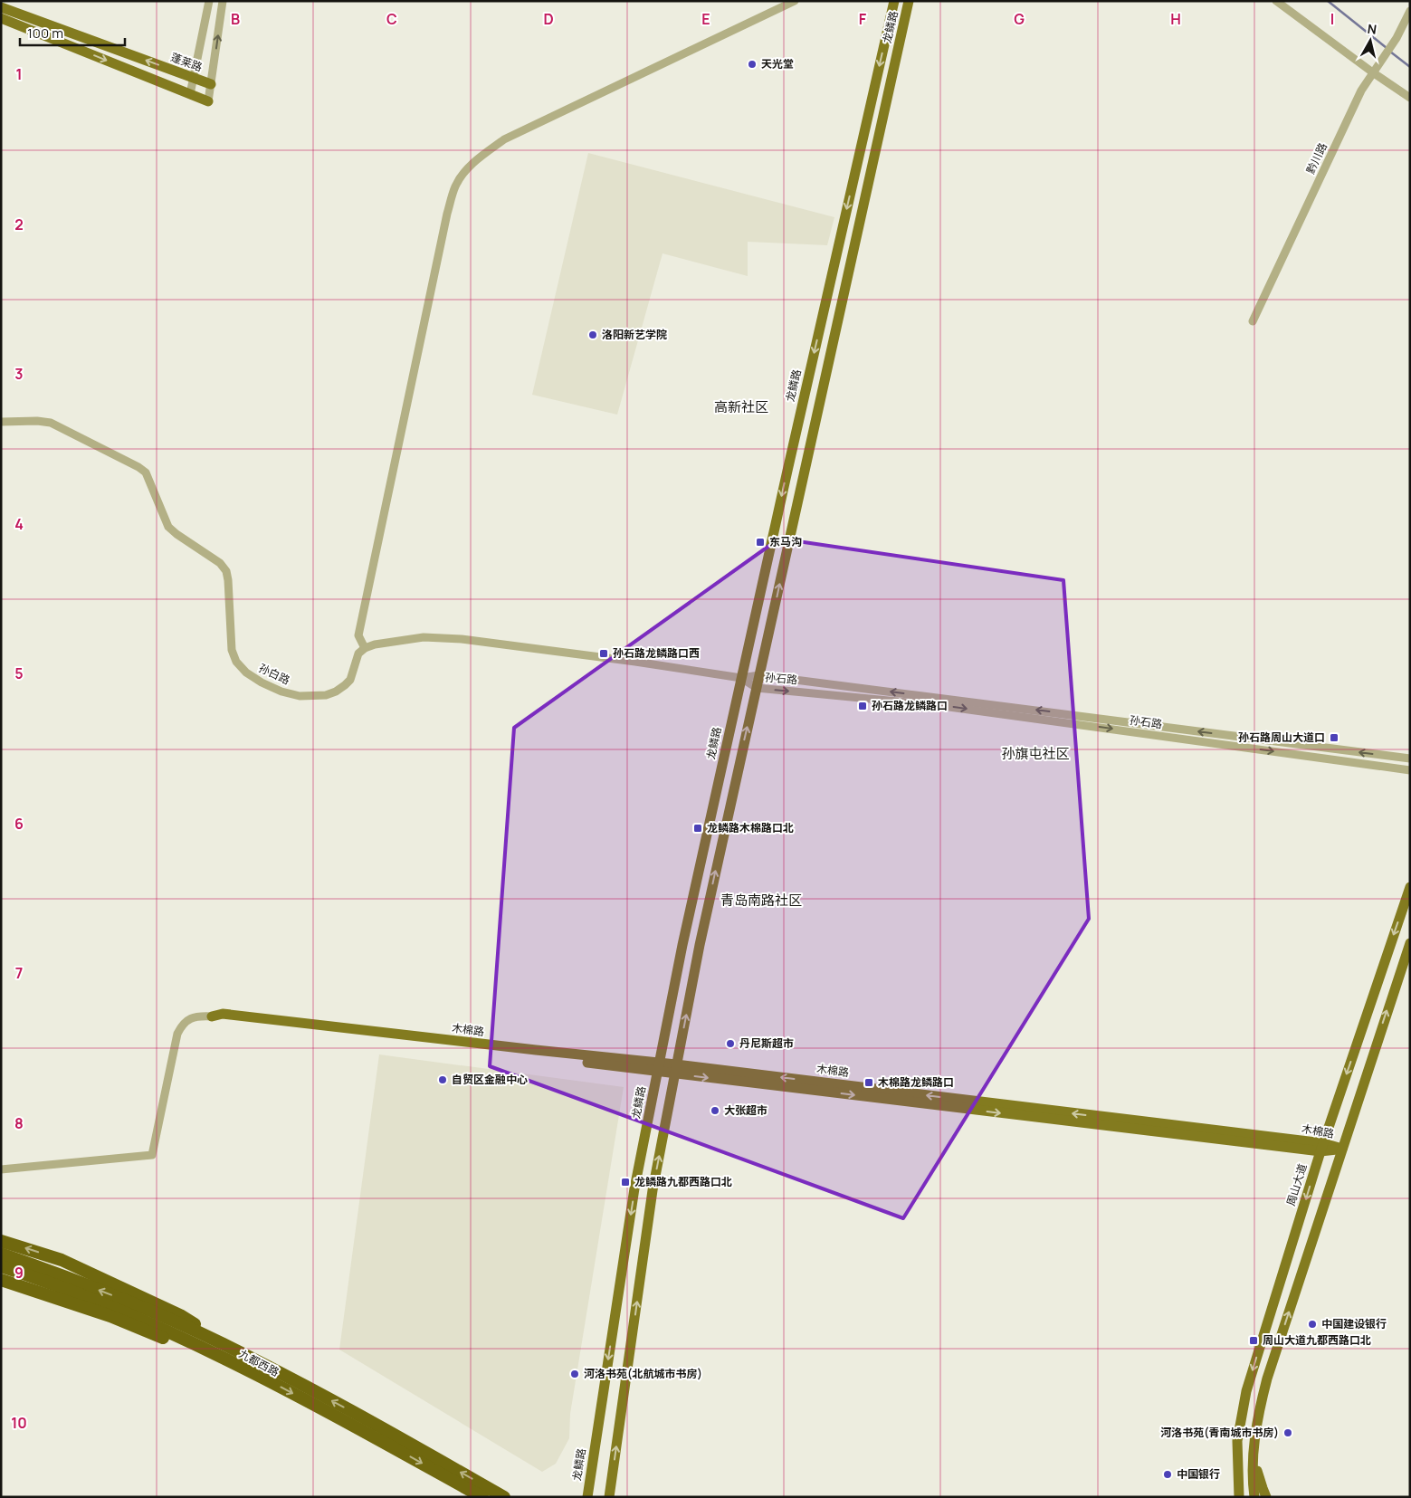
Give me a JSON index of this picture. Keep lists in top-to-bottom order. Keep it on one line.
{"streets":{"highway":["九都西路"],"main road":["龙鳞路","蓬莱路","木棉路","周山大道"],"street":["黔川路","孙白路","孙石路"]},"crossings":[["龙鳞路","孙石路"],["龙鳞路","木棉路"],["木棉路","周山大道"]],"districts":["高新社区","孙旗屯社区","青岛南路社区"],"places":{"other":["天光堂","洛阳新艺学院","丹尼斯超市","自贸区金融中心","大张超市","中国建设银行","河洛书苑(北航城市书房)","河洛书苑(青南城市书房)","中国银行"],"transit":["东马沟","孙石路龙鳞路口西","孙石路龙鳞路口","孙石路周山大道口","龙鳞路木棉路口北","木棉路龙鳞路口","龙鳞路九都西路口北","周山大道九都西路口北"]},"scale_bar":"100 m","north":"top","grid":{"columns":["B","C","D","E","F","G","H","I"],"rows":["1","2","3","4","5","6","7","8","9","10"]}}
